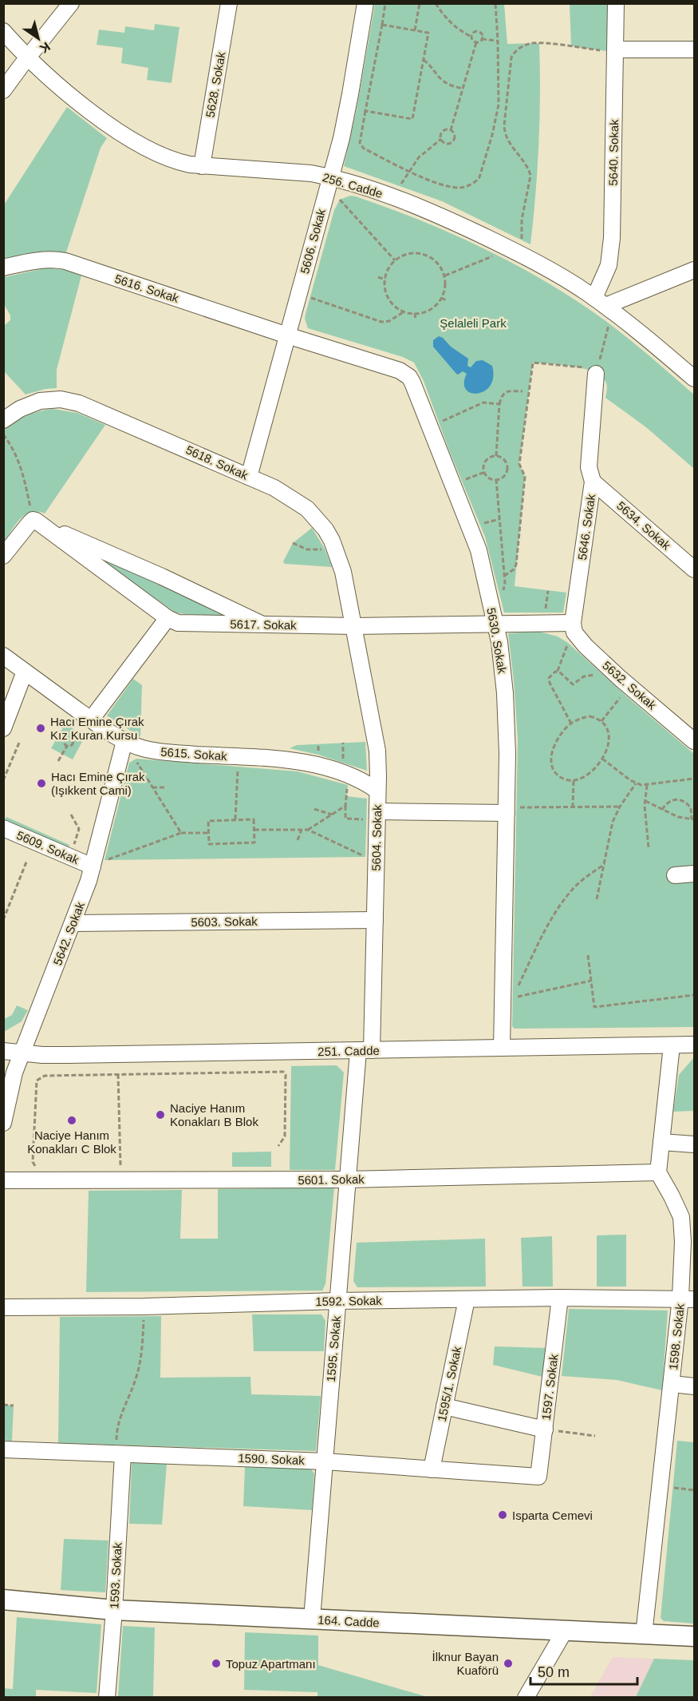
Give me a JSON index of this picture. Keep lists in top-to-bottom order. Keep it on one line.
{"streets":{"main road":["164. Cadde"],"street":["5628. Sokak","5640. Sokak","256. Cadde","5606. Sokak","5616. Sokak","5618. Sokak","5634. Sokak","5646. Sokak","5617. Sokak","5630. Sokak","5632. Sokak","5615. Sokak","5604. Sokak","5609. Sokak","5603. Sokak","5642. Sokak","251. Cadde","5601. Sokak","1592. Sokak","1598. Sokak","1595. Sokak","1595/1. Sokak","1597. Sokak","1590. Sokak","1593. Sokak"]},"crossings":[["5628. Sokak","256. Cadde"],["5640. Sokak","256. Cadde"],["256. Cadde","5606. Sokak"],["5606. Sokak","5616. Sokak"],["5606. Sokak","5618. Sokak"],["5606. Sokak","5630. Sokak"],["5616. Sokak","5630. Sokak"],["5618. Sokak","5617. Sokak"],["5618. Sokak","5604. Sokak"],["5634. Sokak","5646. Sokak"],["5646. Sokak","5617. Sokak"],["5646. Sokak","5632. Sokak"],["5617. Sokak","5630. Sokak"],["5617. Sokak","5632. Sokak"],["5617. Sokak","5604. Sokak"],["5630. Sokak","251. Cadde"],["5615. Sokak","5604. Sokak"],["5615. Sokak","5642. Sokak"],["5604. Sokak","5603. Sokak"],["5604. Sokak","251. Cadde"],["5604. Sokak","1595. Sokak"],["5609. Sokak","5642. Sokak"],["5603. Sokak","5642. Sokak"],["5642. Sokak","251. Cadde"],["251. Cadde","1595. Sokak"],["5601. Sokak","1598. Sokak"],["5601. Sokak","1595. Sokak"],["1592. Sokak","1598. Sokak"],["1592. Sokak","1595. Sokak"],["1592. Sokak","1595/1. Sokak"],["1592. Sokak","1597. Sokak"],["1598. Sokak","164. Cadde"],["1595. Sokak","1590. Sokak"],["1595. Sokak","164. Cadde"],["1595/1. Sokak","1590. Sokak"],["1597. Sokak","1590. Sokak"],["1590. Sokak","1593. Sokak"],["1593. Sokak","164. Cadde"]],"parks":["Şelaleli Park"],"places":["Hacı Emine Çırak Kız Kuran Kursu","Hacı Emine Çırak (Işıkkent Cami)","Naciye Hanım Konakları B Blok","Naciye Hanım Konakları C Blok","Isparta Cemevi","Topuz Apartmanı","İlknur Bayan Kuaförü"],"scale_bar":"50 m","north":"bottom right"}
